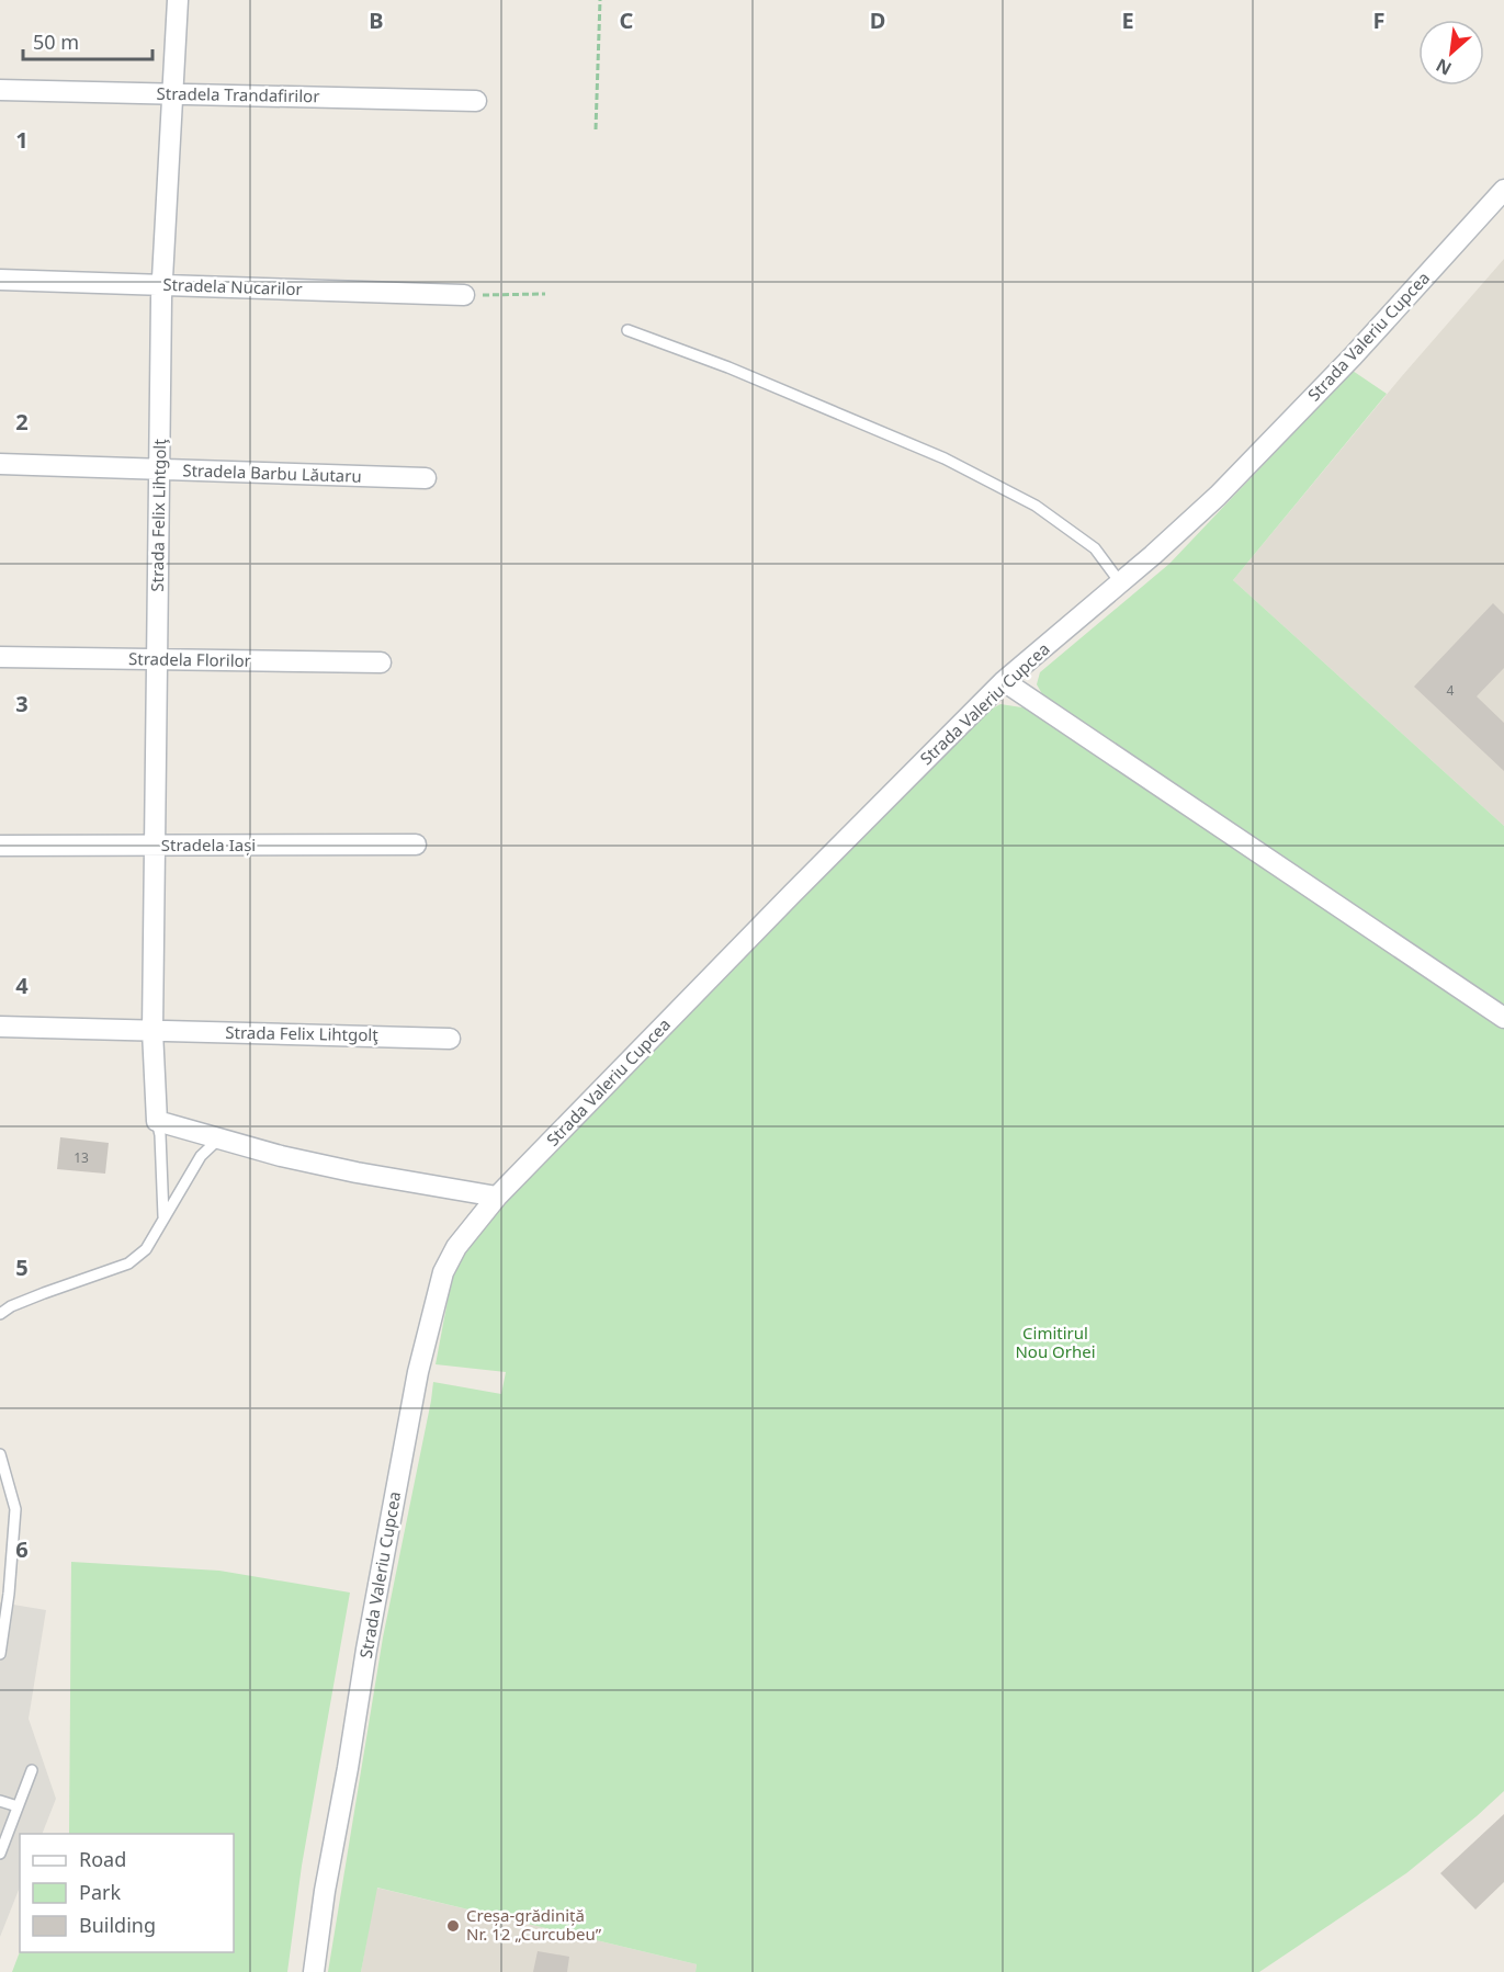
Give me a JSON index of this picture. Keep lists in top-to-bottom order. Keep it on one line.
{"streets":{"street":["Stradela Trandafirilor","Stradela Nucarilor","Strada Valeriu Cupcea","Stradela Barbu Lăutaru","Strada Felix Lihtgolţ","Stradela Florilor","Stradela Iași"]},"crossings":[["Stradela Trandafirilor","Strada Felix Lihtgolţ"],["Stradela Nucarilor","Strada Felix Lihtgolţ"],["Stradela Barbu Lăutaru","Strada Felix Lihtgolţ"],["Strada Felix Lihtgolţ","Stradela Florilor"],["Strada Felix Lihtgolţ","Stradela Iași"]],"parks":["Cimitirul Nou Orhei"],"places":["Creșa-grădiniță Nr. 12 „Curcubeu”"],"house_numbers":["4","13"],"legend":["Road","Park","Building"],"scale_bar":"50 m","north":"bottom left","grid":{"columns":["B","C","D","E","F"],"rows":["1","2","3","4","5","6"]}}
